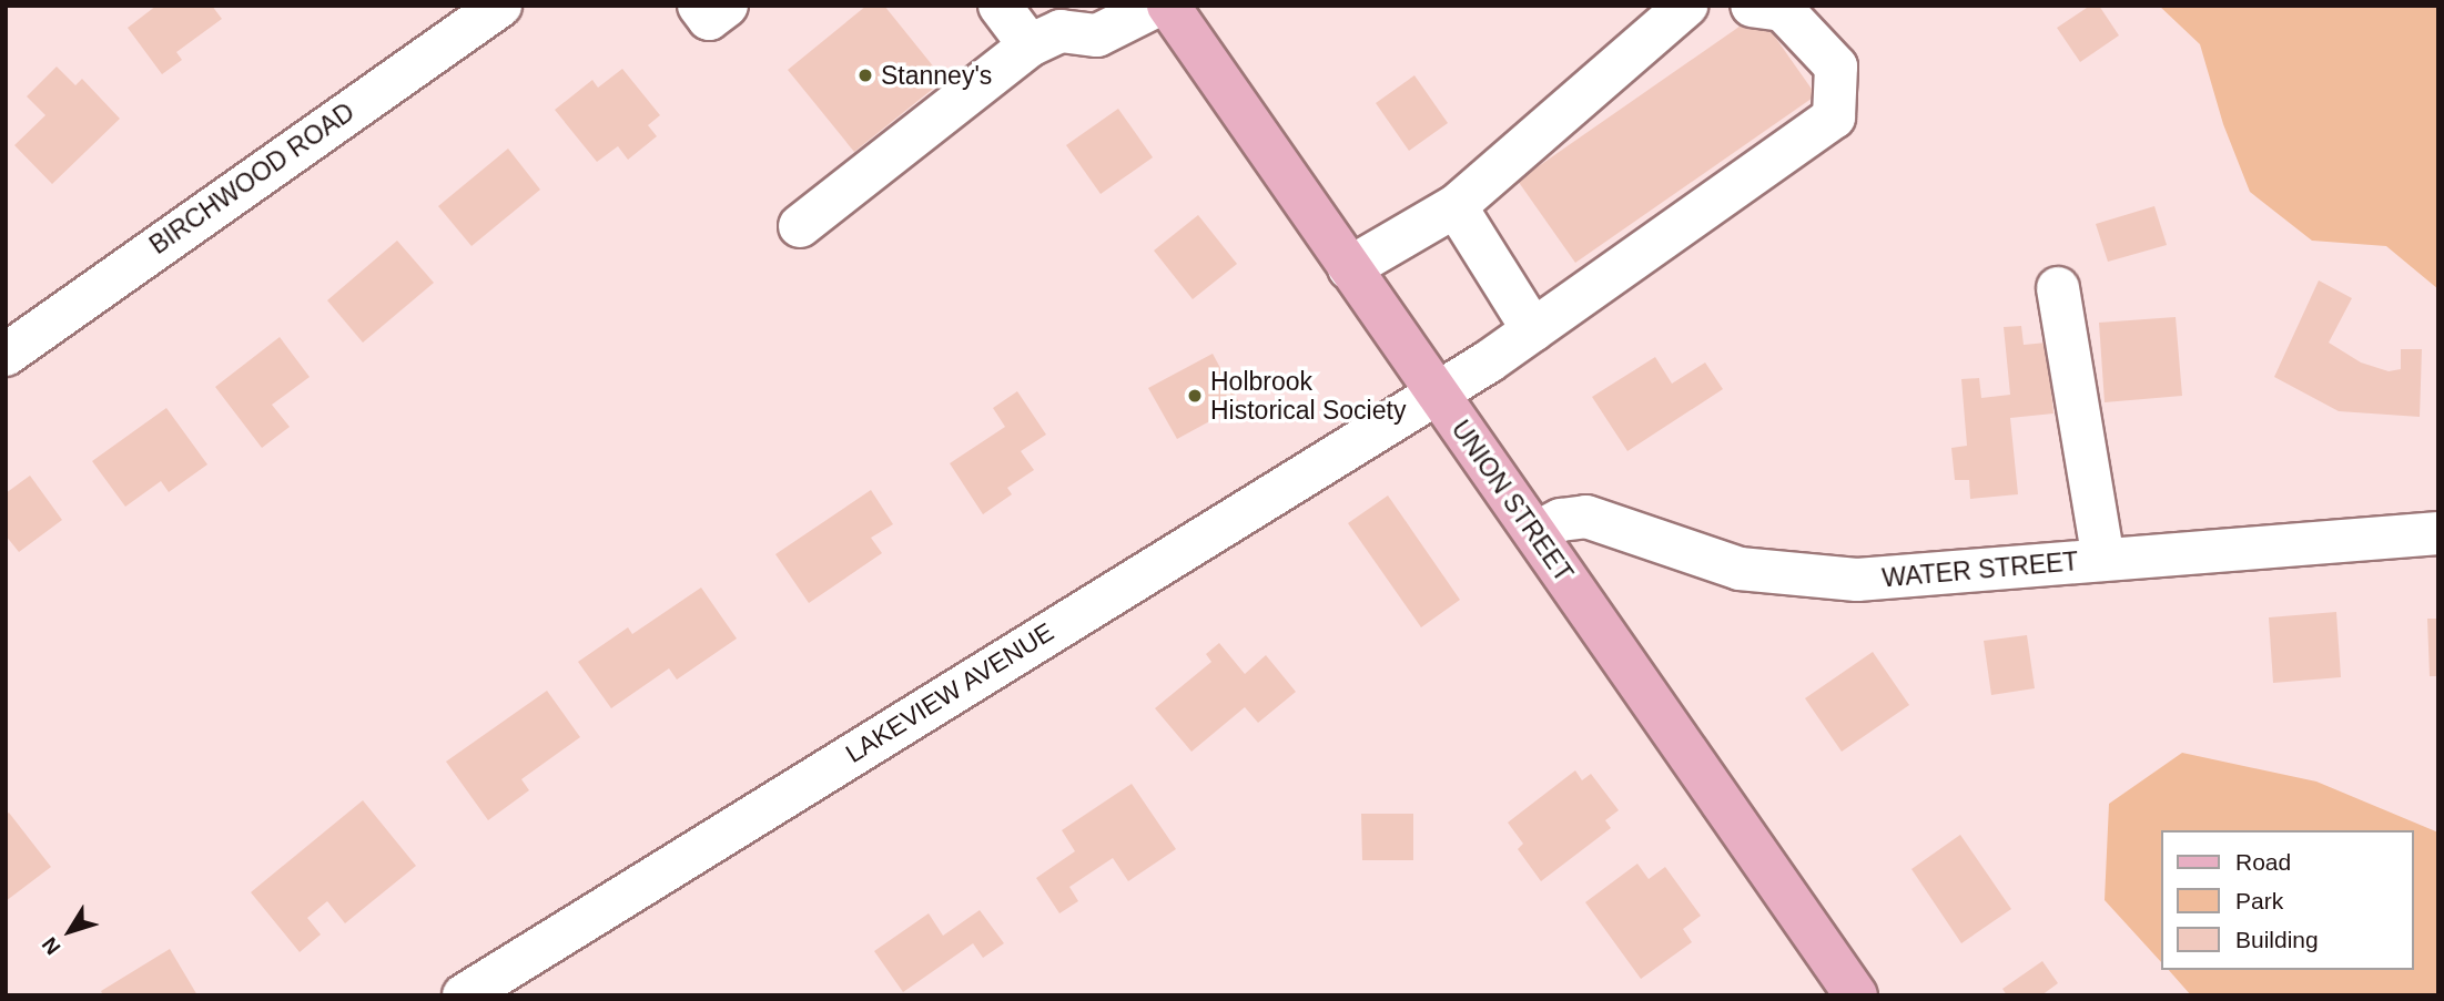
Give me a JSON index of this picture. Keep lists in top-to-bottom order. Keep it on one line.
{"streets":{"main road":["UNION STREET"],"street":["BIRCHWOOD ROAD","WATER STREET","LAKEVIEW AVENUE"]},"crossings":[["UNION STREET","WATER STREET"],["UNION STREET","LAKEVIEW AVENUE"]],"places":["Stanney's","Holbrook Historical Society"],"legend":["Road","Park","Building"],"north":"bottom left"}
